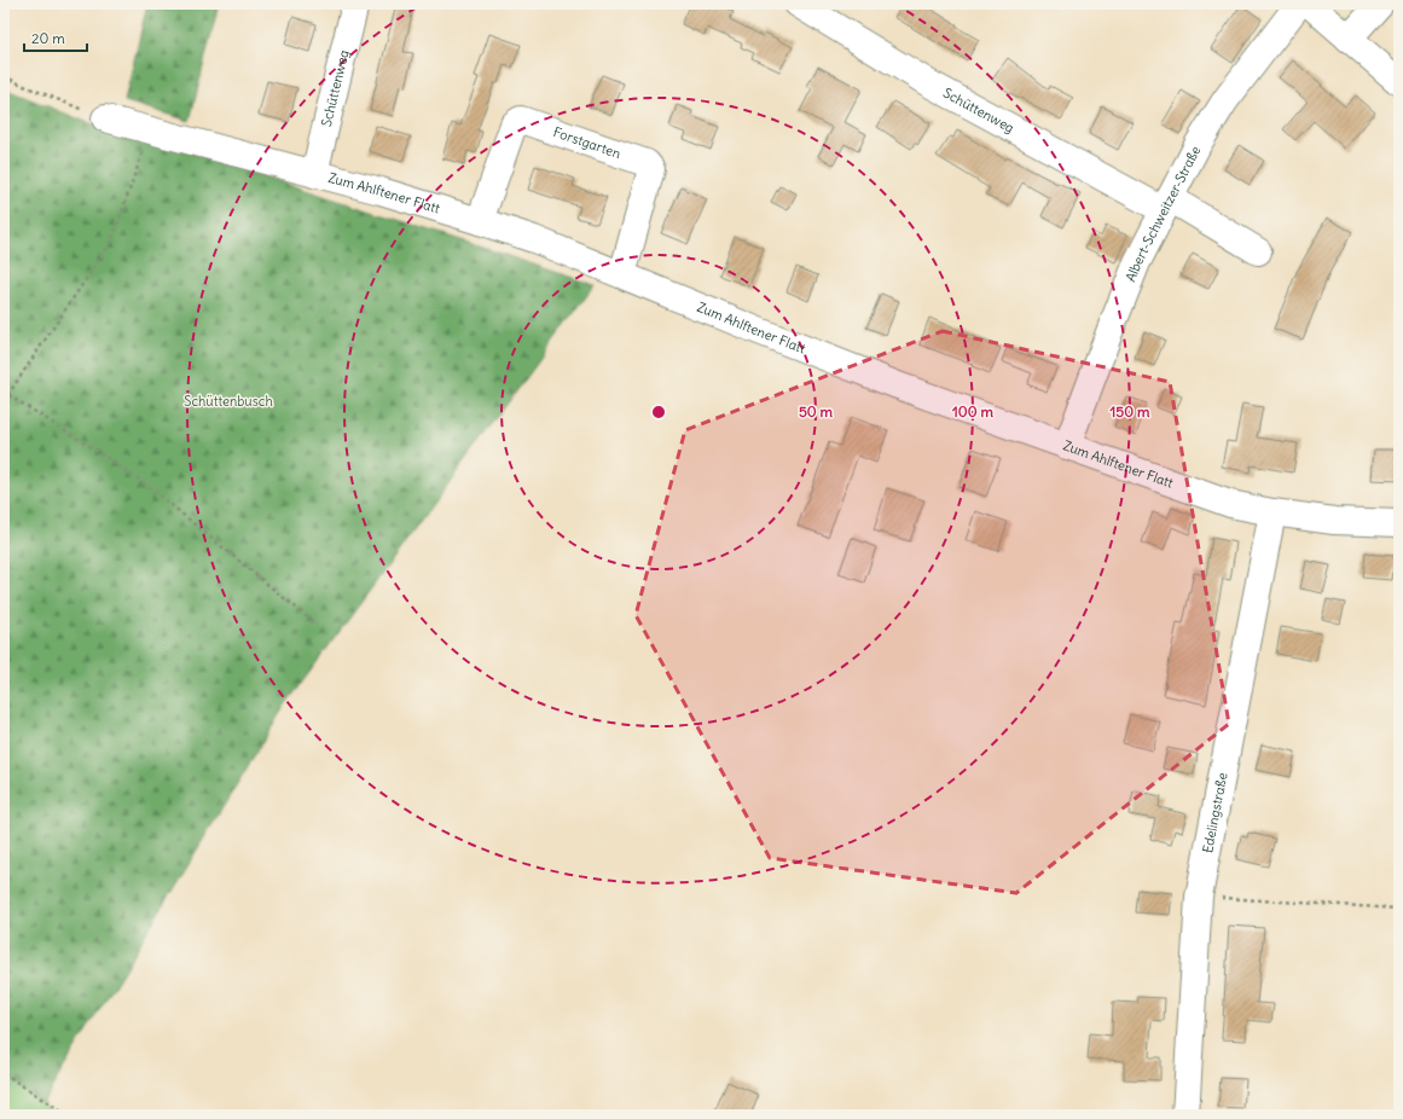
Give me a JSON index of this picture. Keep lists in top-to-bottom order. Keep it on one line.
{"streets":{"street":["Schüttenweg","Forstgarten","Zum Ahlftener Flatt","Albert-Schweitzer-Straße","Edelingstraße"]},"crossings":[["Schüttenweg","Zum Ahlftener Flatt"],["Schüttenweg","Albert-Schweitzer-Straße"],["Forstgarten","Zum Ahlftener Flatt"],["Zum Ahlftener Flatt","Albert-Schweitzer-Straße"],["Zum Ahlftener Flatt","Edelingstraße"]],"parks":["Schüttenbusch"],"scale_bar":"20 m","rings":["50 m","100 m","150 m"]}
